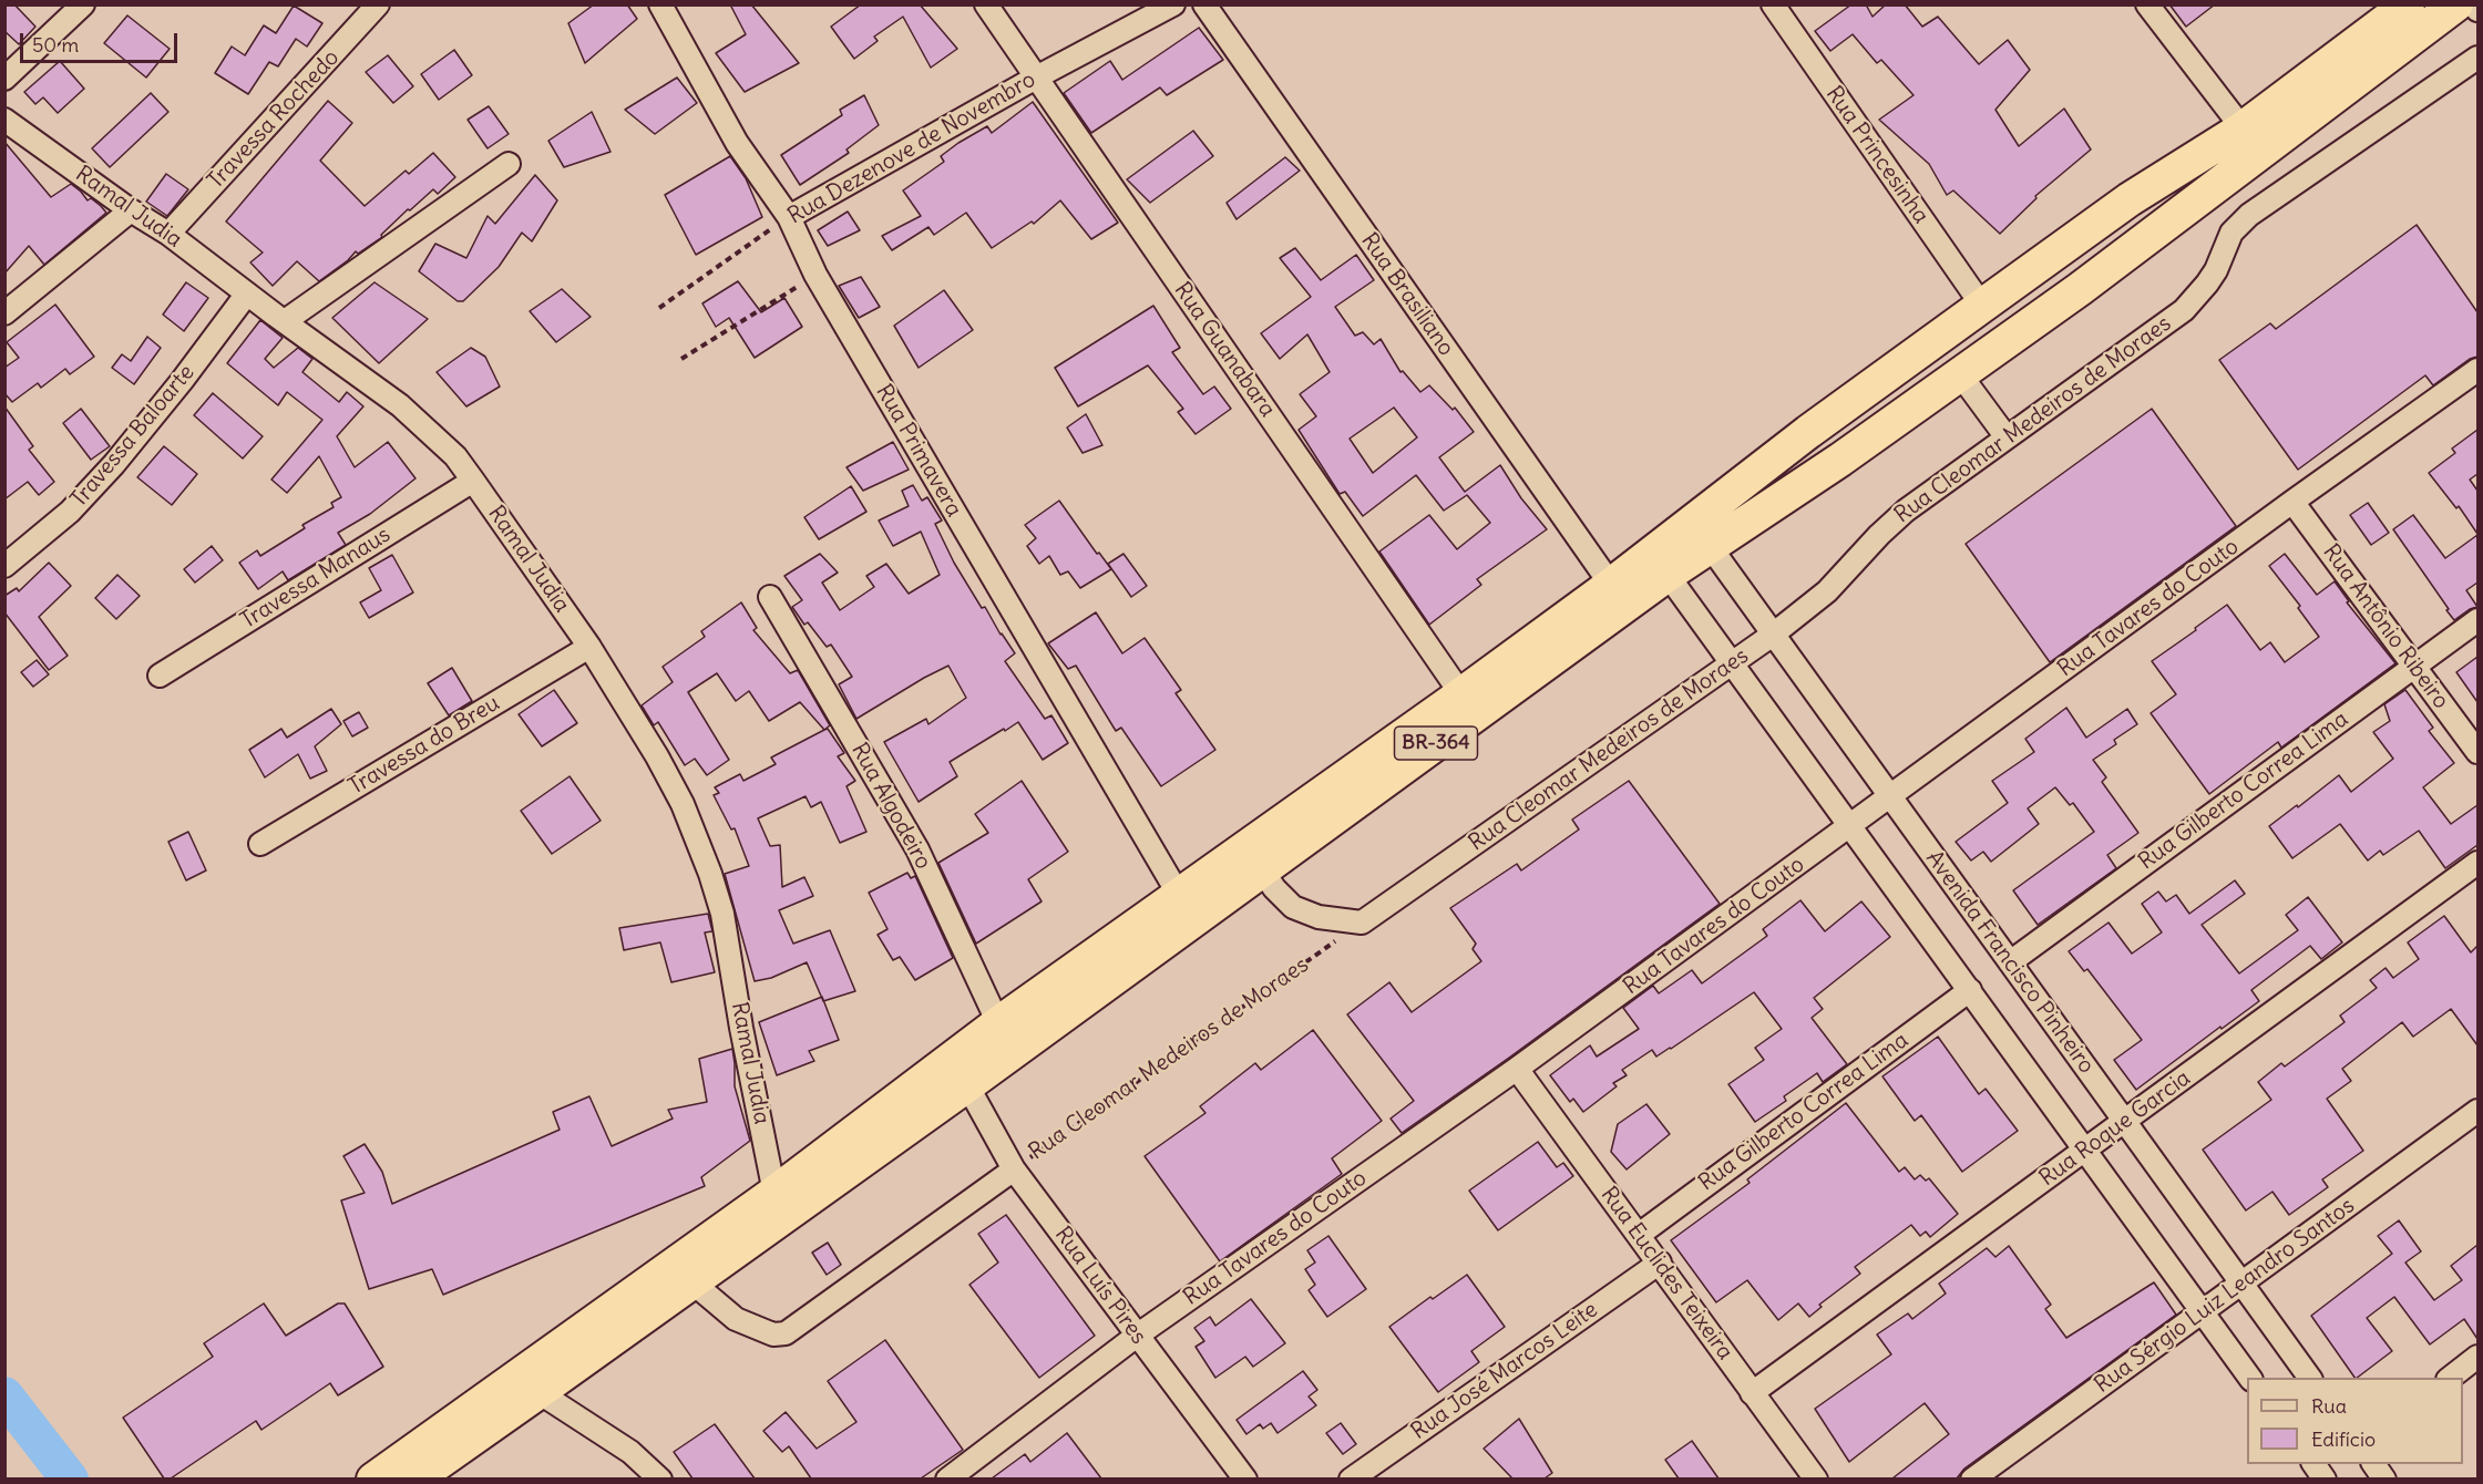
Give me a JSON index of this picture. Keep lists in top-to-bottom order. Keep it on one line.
{"streets":{"highway":["BR-364"],"street":["Travessa Rochedo","Rua Dezenove de Novembro","Rua Princesinha","Ramal Judia","Rua Brasiliano","Rua Guanabara","Rua Cleomar Medeiros de Moraes","Travessa Baloarte","Rua Primavera","Travessa Manaus","Rua Tavares do Couto","Rua Antônio Ribeiro","Travessa do Breu","Rua Gilberto Correa Lima","Rua Algodeiro","Avenida Francisco Pinheiro","Rua Roque Garcia","Rua Euclides Teixeira","Rua Luís Pires","Rua Sérgio Luiz Leandro Santos","Rua José Marcos Leite"]},"crossings":[["Travessa Rochedo","Ramal Judia"],["Rua Dezenove de Novembro","Rua Guanabara"],["Rua Dezenove de Novembro","Rua Primavera"],["Rua Princesinha","BR-364"],["Ramal Judia","Travessa Baloarte"],["Ramal Judia","Travessa Manaus"],["Ramal Judia","BR-364"],["Ramal Judia","Travessa do Breu"],["Rua Brasiliano","BR-364"],["Rua Guanabara","BR-364"],["Rua Cleomar Medeiros de Moraes","BR-364"],["Rua Cleomar Medeiros de Moraes","Avenida Francisco Pinheiro"],["Rua Cleomar Medeiros de Moraes","Rua Luís Pires"],["Rua Primavera","BR-364"],["Rua Tavares do Couto","Rua Antônio Ribeiro"],["Rua Tavares do Couto","Avenida Francisco Pinheiro"],["Rua Tavares do Couto","Rua Euclides Teixeira"],["Rua Tavares do Couto","Rua Luís Pires"],["Rua Antônio Ribeiro","Rua Gilberto Correa Lima"],["BR-364","Rua Algodeiro"],["BR-364","Avenida Francisco Pinheiro"],["BR-364","Rua Luís Pires"],["Rua Gilberto Correa Lima","Avenida Francisco Pinheiro"],["Rua Gilberto Correa Lima","Rua Euclides Teixeira"],["Avenida Francisco Pinheiro","Rua Roque Garcia"],["Avenida Francisco Pinheiro","Rua Sérgio Luiz Leandro Santos"],["Rua Roque Garcia","Rua Euclides Teixeira"],["Rua Euclides Teixeira","Rua José Marcos Leite"]],"legend":["Rua","Edifício"],"scale_bar":"50 m"}
